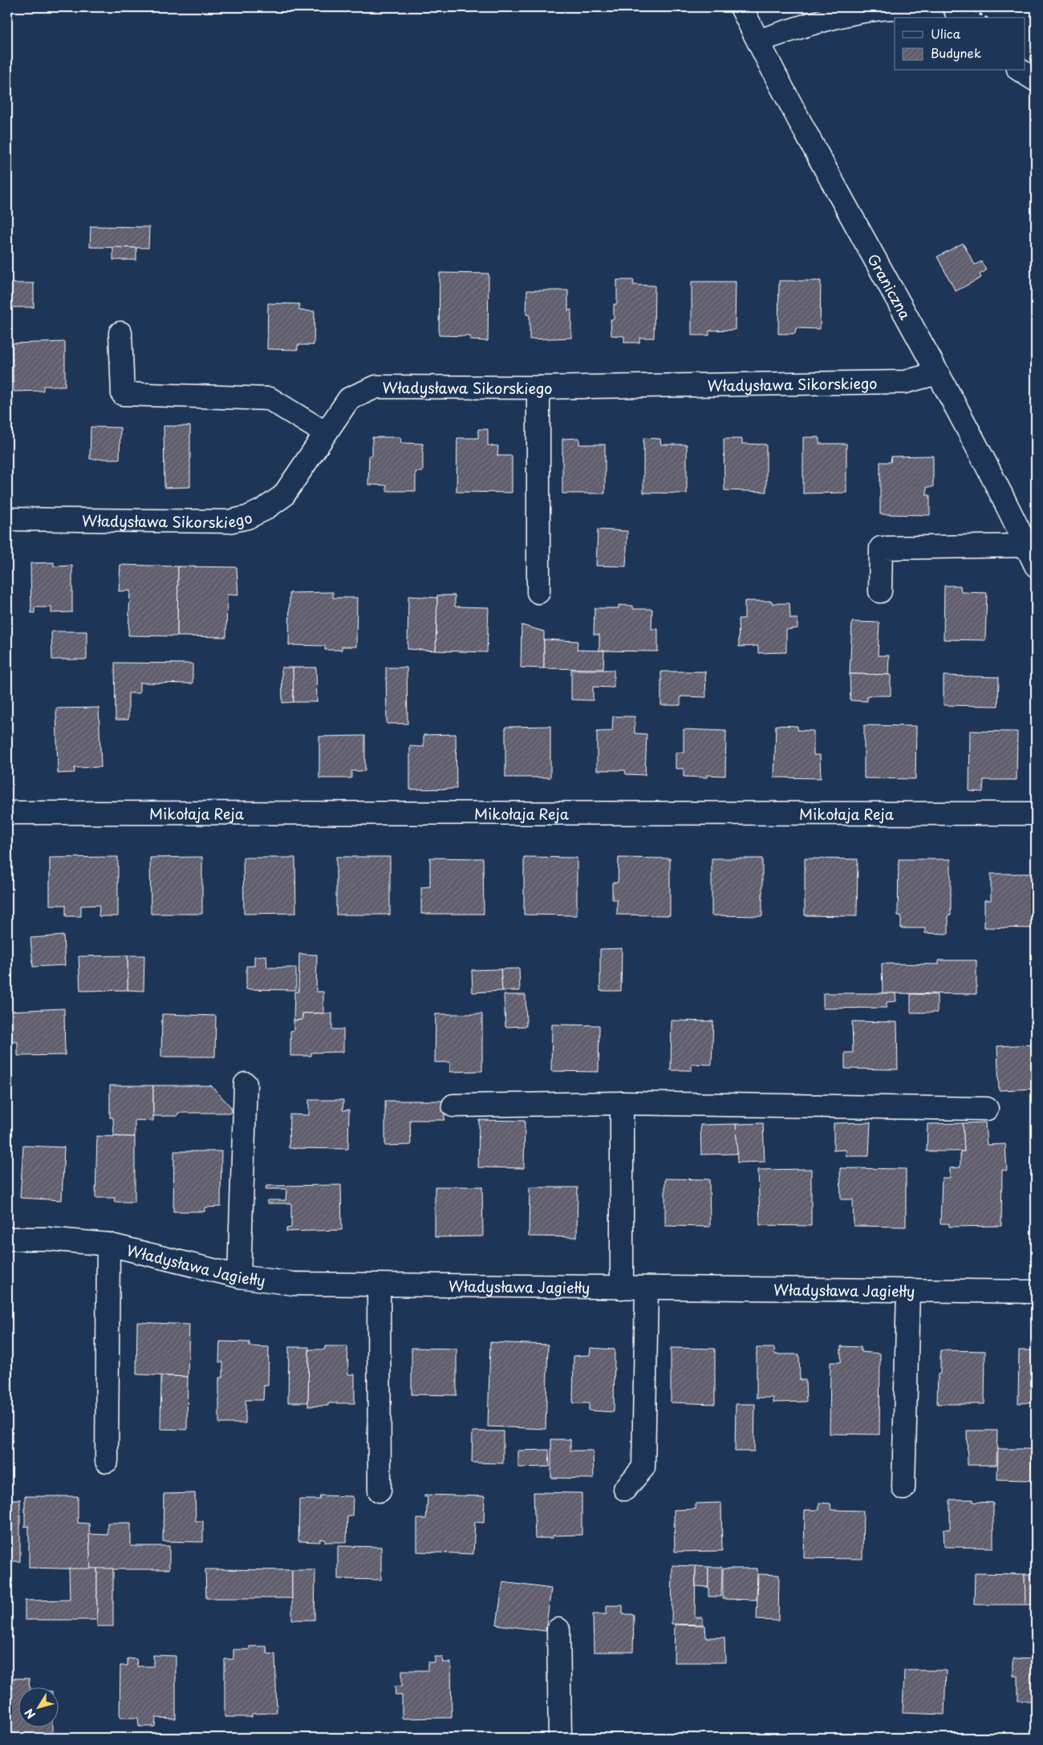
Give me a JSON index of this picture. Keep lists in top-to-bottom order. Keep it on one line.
{"streets":{"street":["Graniczna","Władysława Sikorskiego","Mikołaja Reja","Władysława Jagiełły"]},"crossings":[["Graniczna","Władysława Sikorskiego"]],"legend":["Ulica","Budynek"],"north":"bottom left"}
